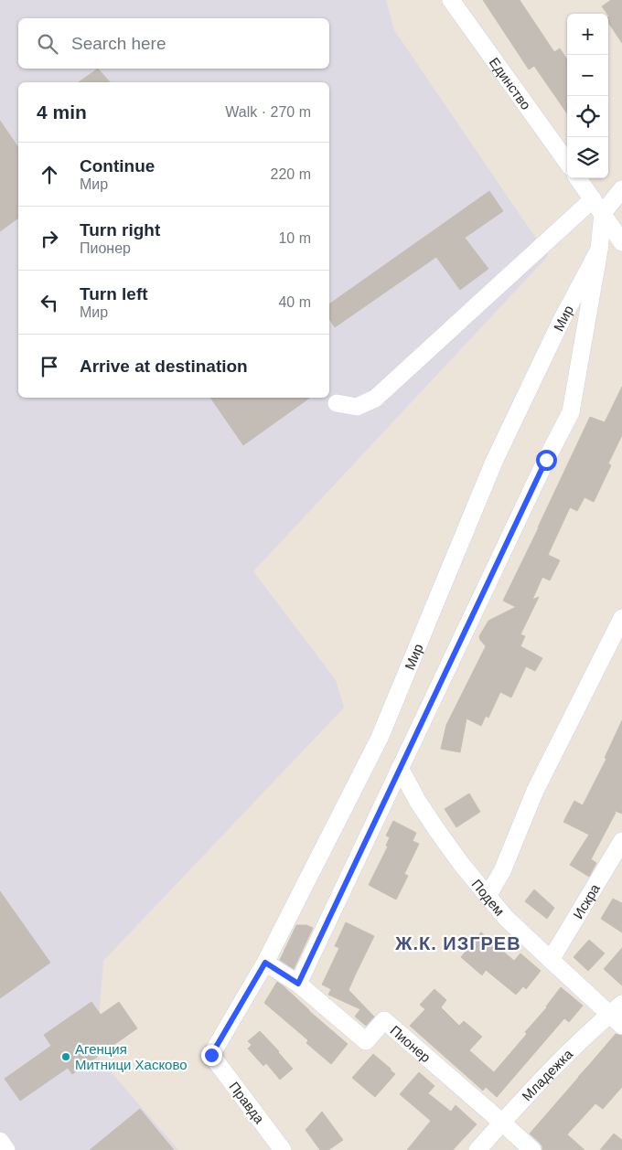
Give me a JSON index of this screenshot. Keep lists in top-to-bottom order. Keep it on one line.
{"streets":{"street":["Единство","Мир","Подем","Искра","Пионер","Младежка","Правда"]},"crossings":[["Мир","Подем"],["Мир","Пионер"],["Мир","Правда"],["Подем","Искра"],["Подем","Младежка"],["Пионер","Младежка"]],"districts":["Ж.К. ИЗГРЕВ"],"places":["Агенция Митници Хасково"],"page":{"map_buttons":["+","−"],"search":"Search here","heading":["4 min","Walk · 270 m"],"list":[["Continue","Мир","220 m"],["Turn right","Пионер","10 m"],["Turn left","Мир","40 m"],"Arrive at destination"]}}
